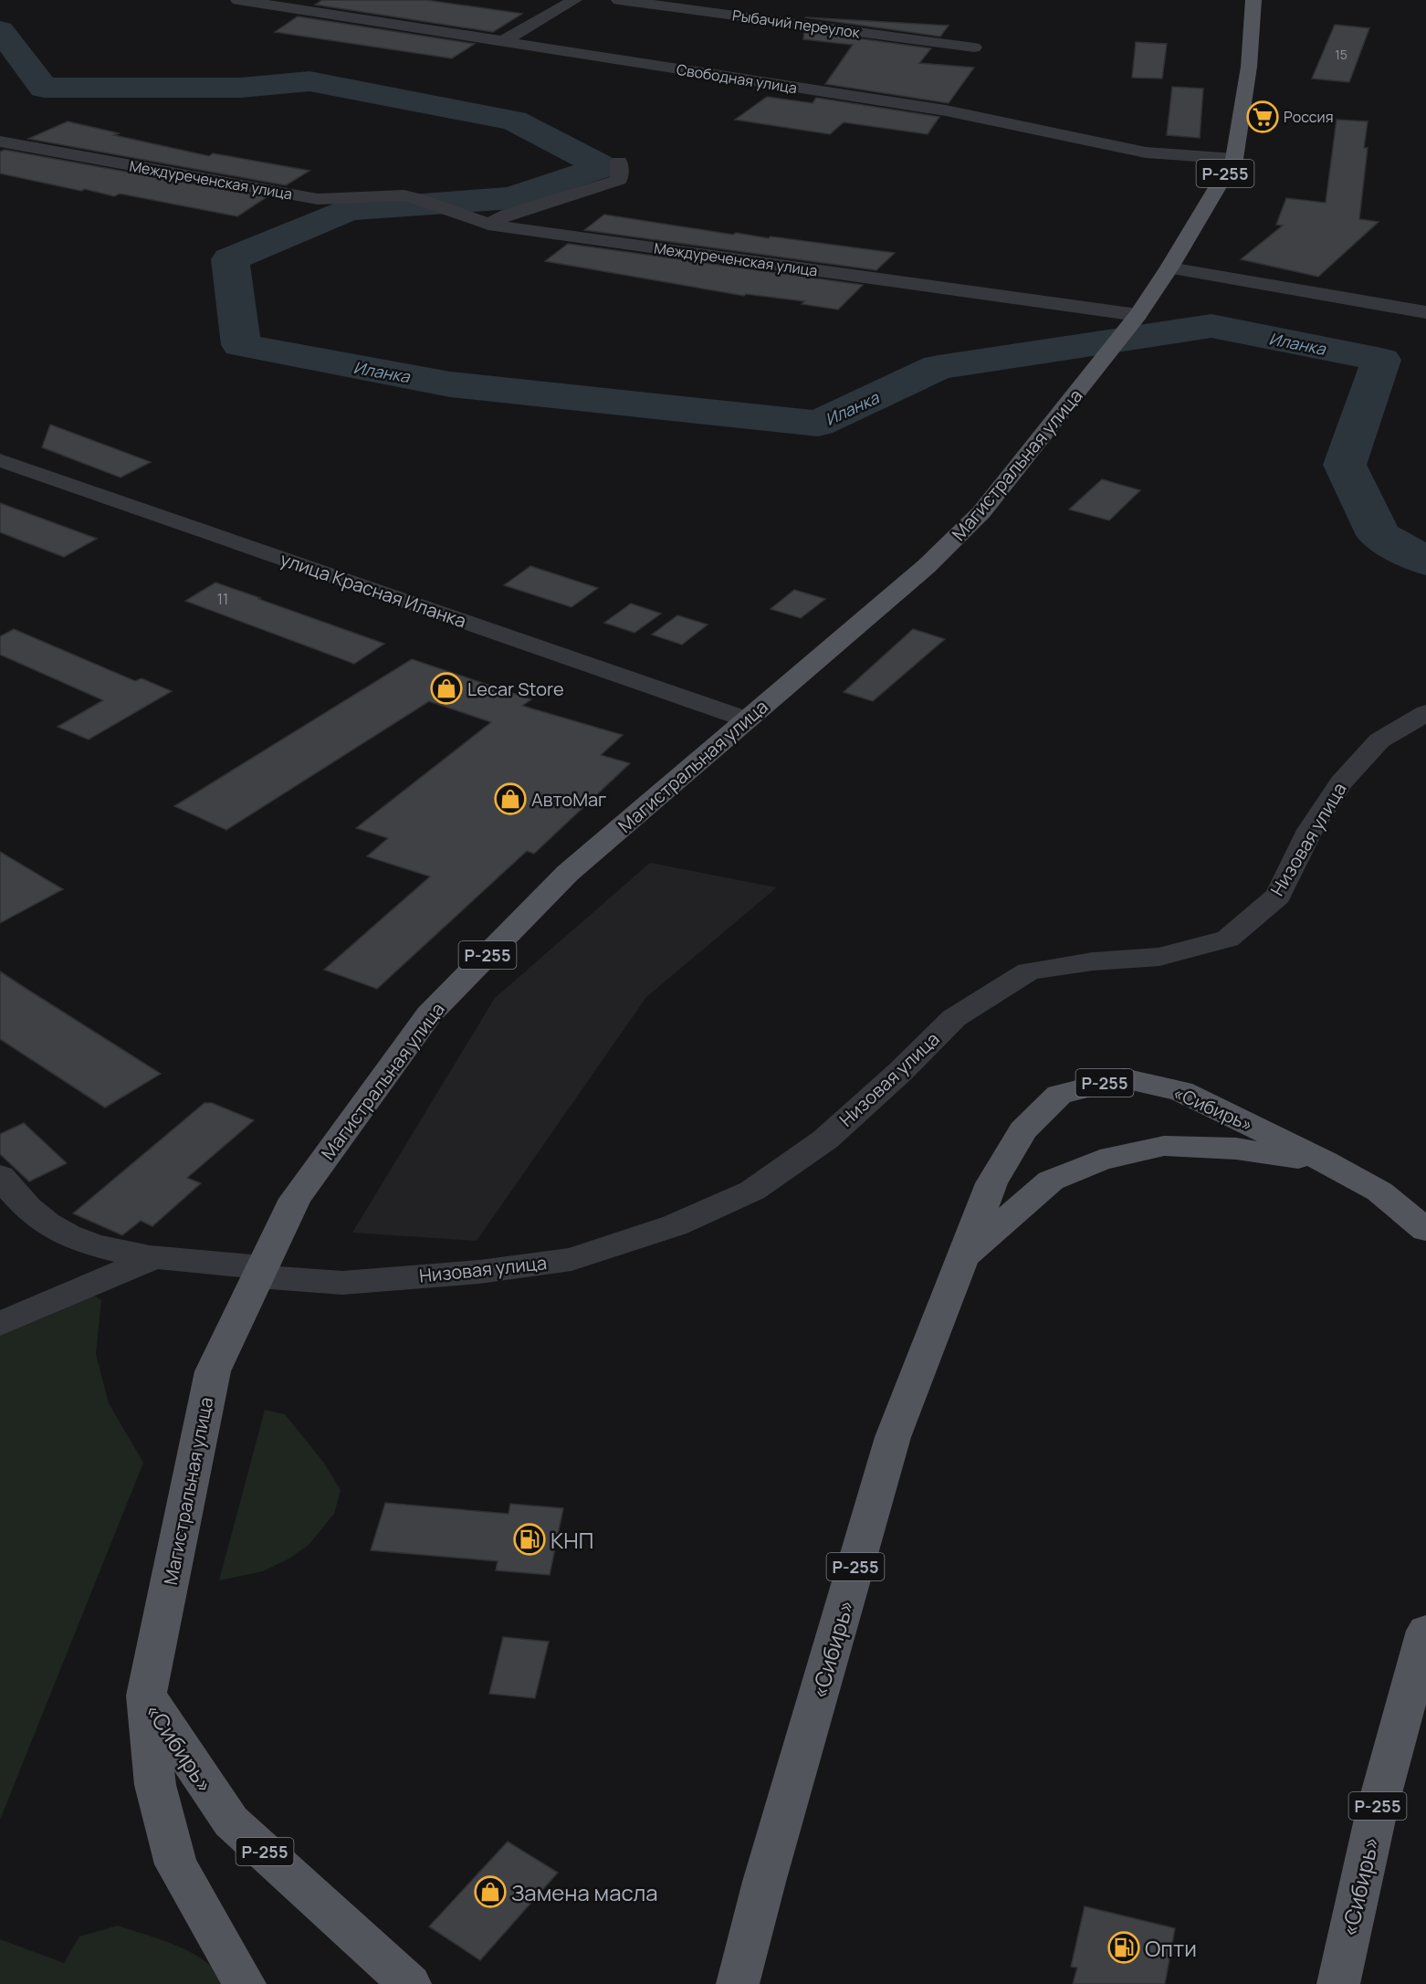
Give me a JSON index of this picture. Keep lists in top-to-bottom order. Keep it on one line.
{"streets":{"main road":["Р-255","Магистральная улица","«Сибирь»"],"street":["Рыбачий переулок","Свободная улица","Междуреченская улица","улица Красная Иланка","Низовая улица"]},"crossings":[["Свободная улица","Р-255"],["Р-255","Междуреченская улица"],["Р-255","Магистральная улица"],["Междуреченская улица","Магистральная улица"],["Магистральная улица","улица Красная Иланка"],["Магистральная улица","Низовая улица"],["Магистральная улица","«Сибирь»"]],"water":["Иланка"],"places":{"supermarket":["Россия"],"shop":["Lecar Store","АвтоМаг","Замена масла"],"fuel station":["КНП","Опти"]},"house_numbers":["15","11"]}
